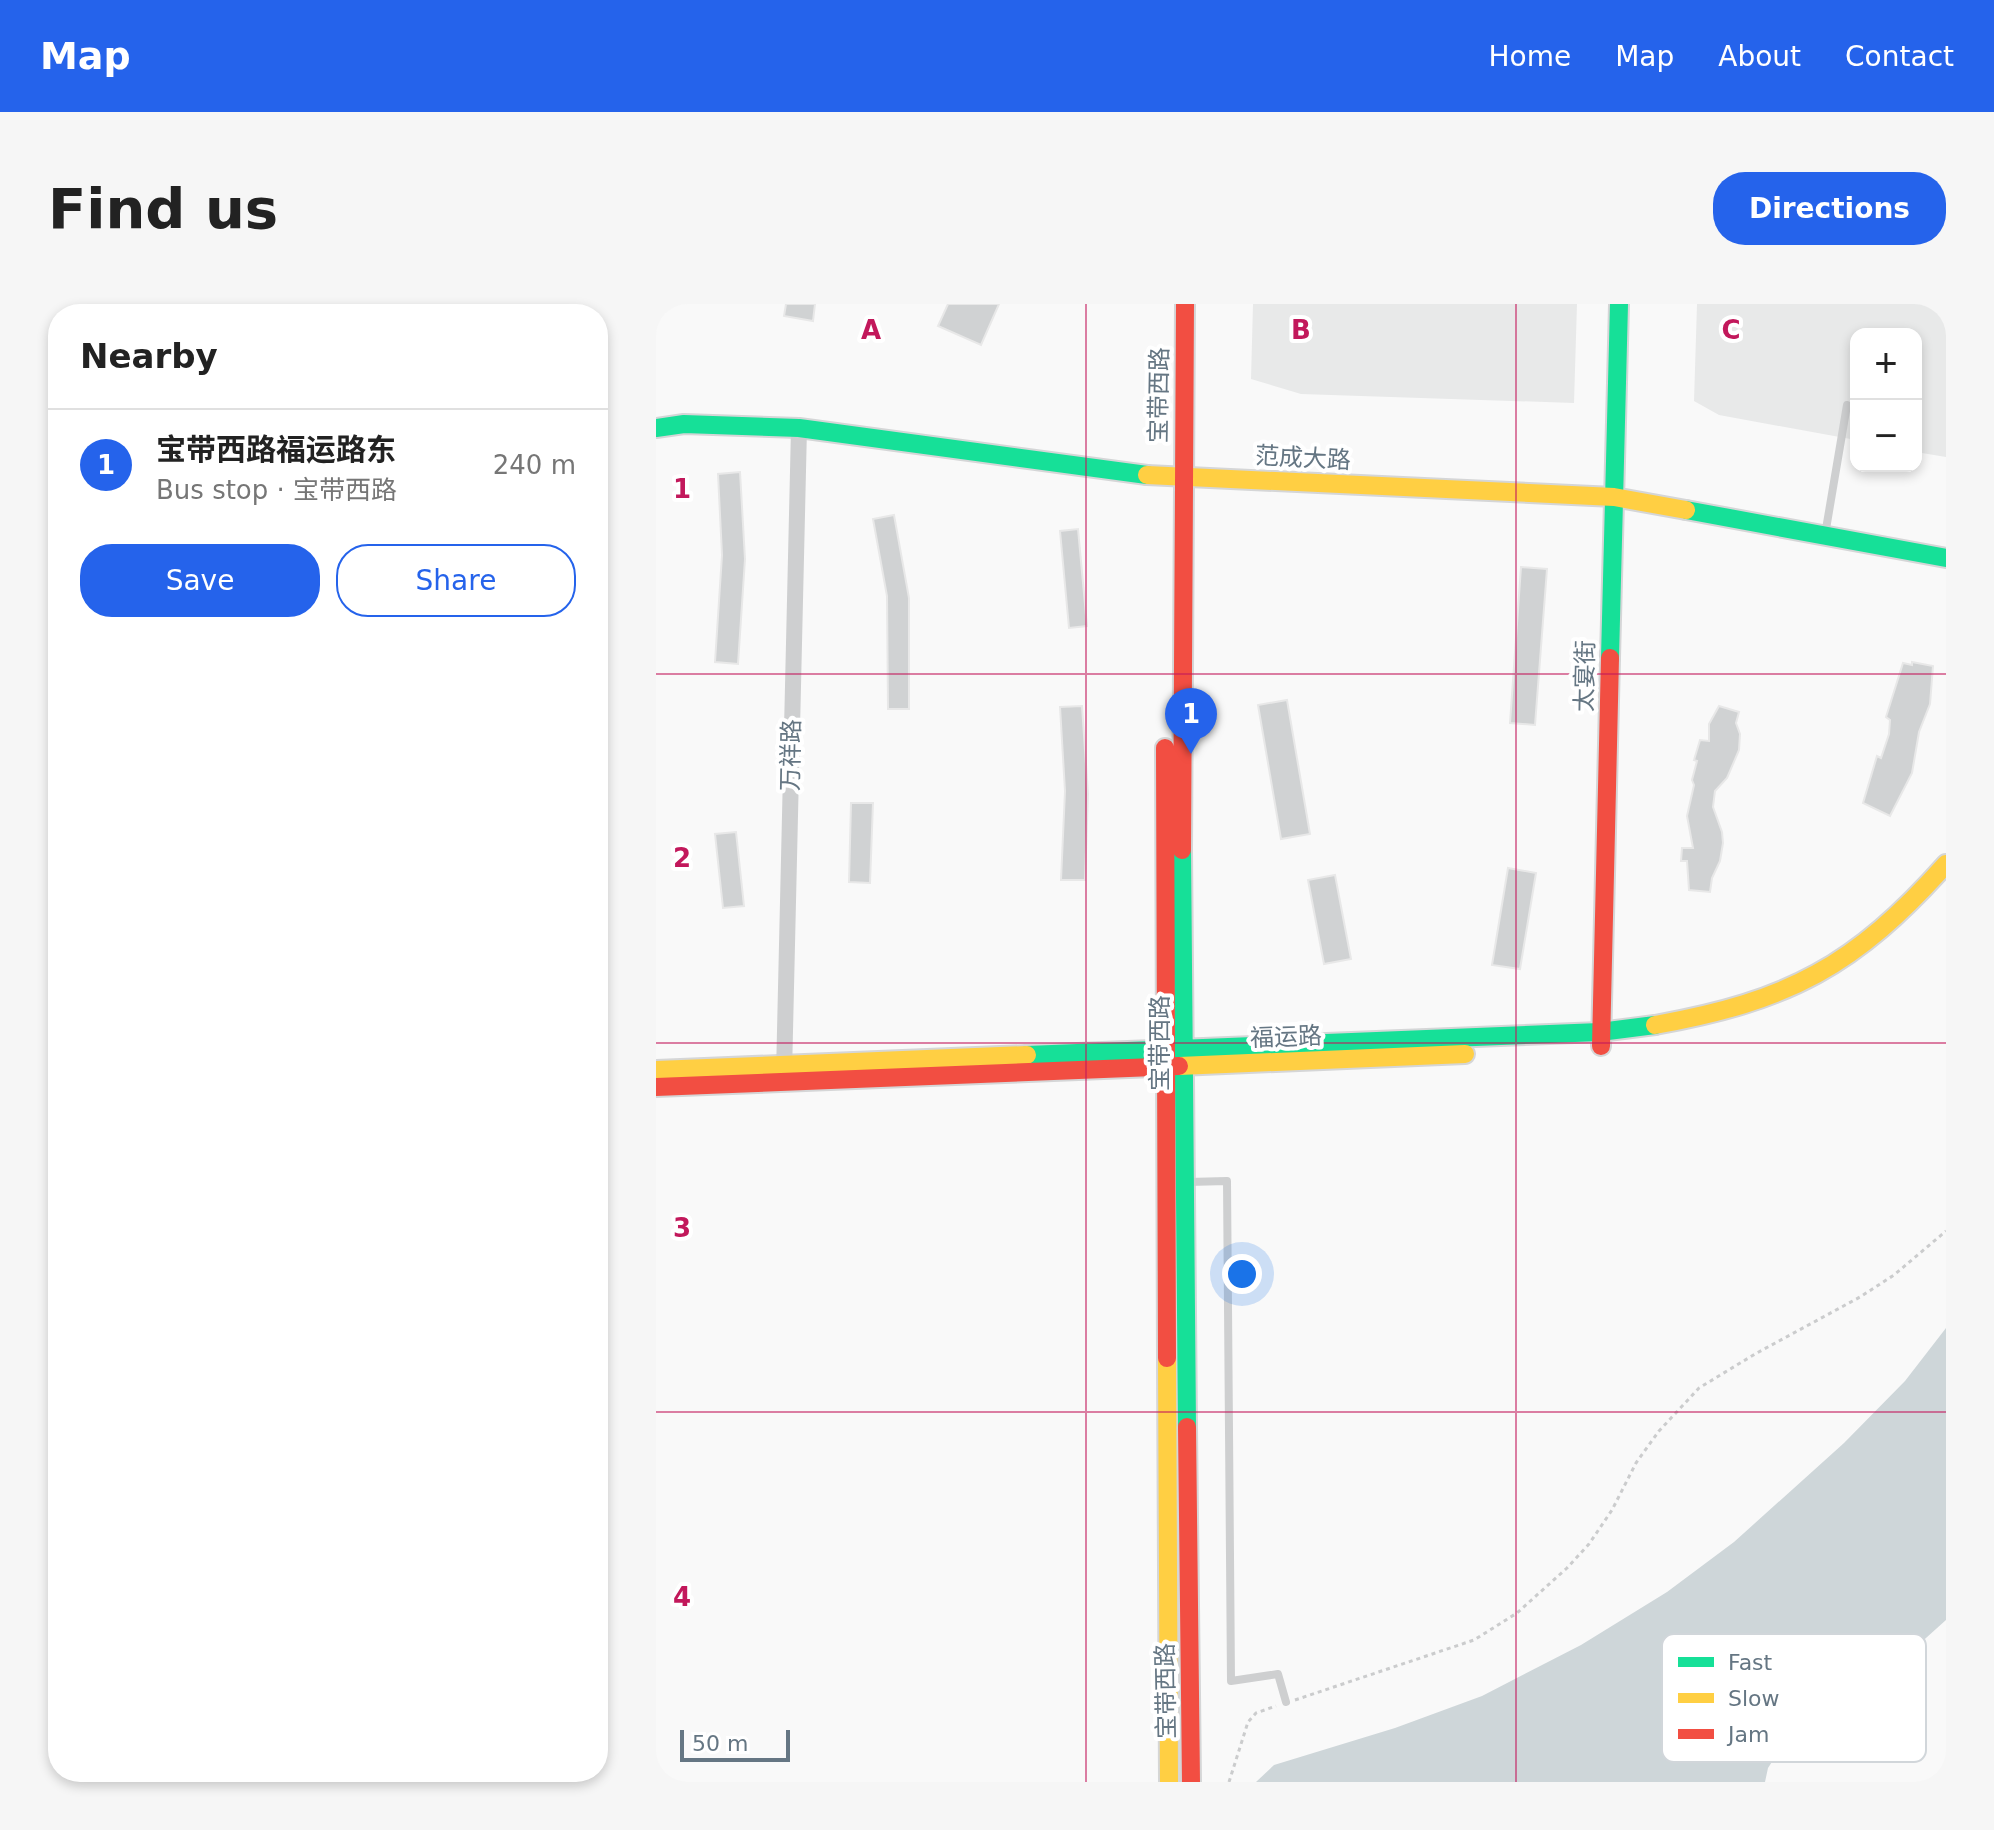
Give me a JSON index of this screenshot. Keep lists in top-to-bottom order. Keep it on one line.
{"streets":{"main road":["宝带西路","范成大路","太宴街","福运路"],"street":["万祥路"]},"crossings":[["宝带西路","范成大路"],["宝带西路","福运路"],["范成大路","太宴街"],["范成大路","万祥路"],["太宴街","福运路"],["万祥路","福运路"]],"legend":["Fast","Slow","Jam"],"scale_bar":"50 m","page":{"header":"Map","nav":["Home","Map","About","Contact"],"buttons":["Directions",["Save","Share"]],"title":"Find us","heading":"Nearby","map_buttons":["+","−"],"list":[{"mark":"1","name":"宝带西路福运路东","note":"Bus stop · 宝带西路","value":"240 m"}],"pins":"1","scale":"50 m"},"grid":{"columns":["A","B","C"],"rows":["1","2","3","4"]}}
